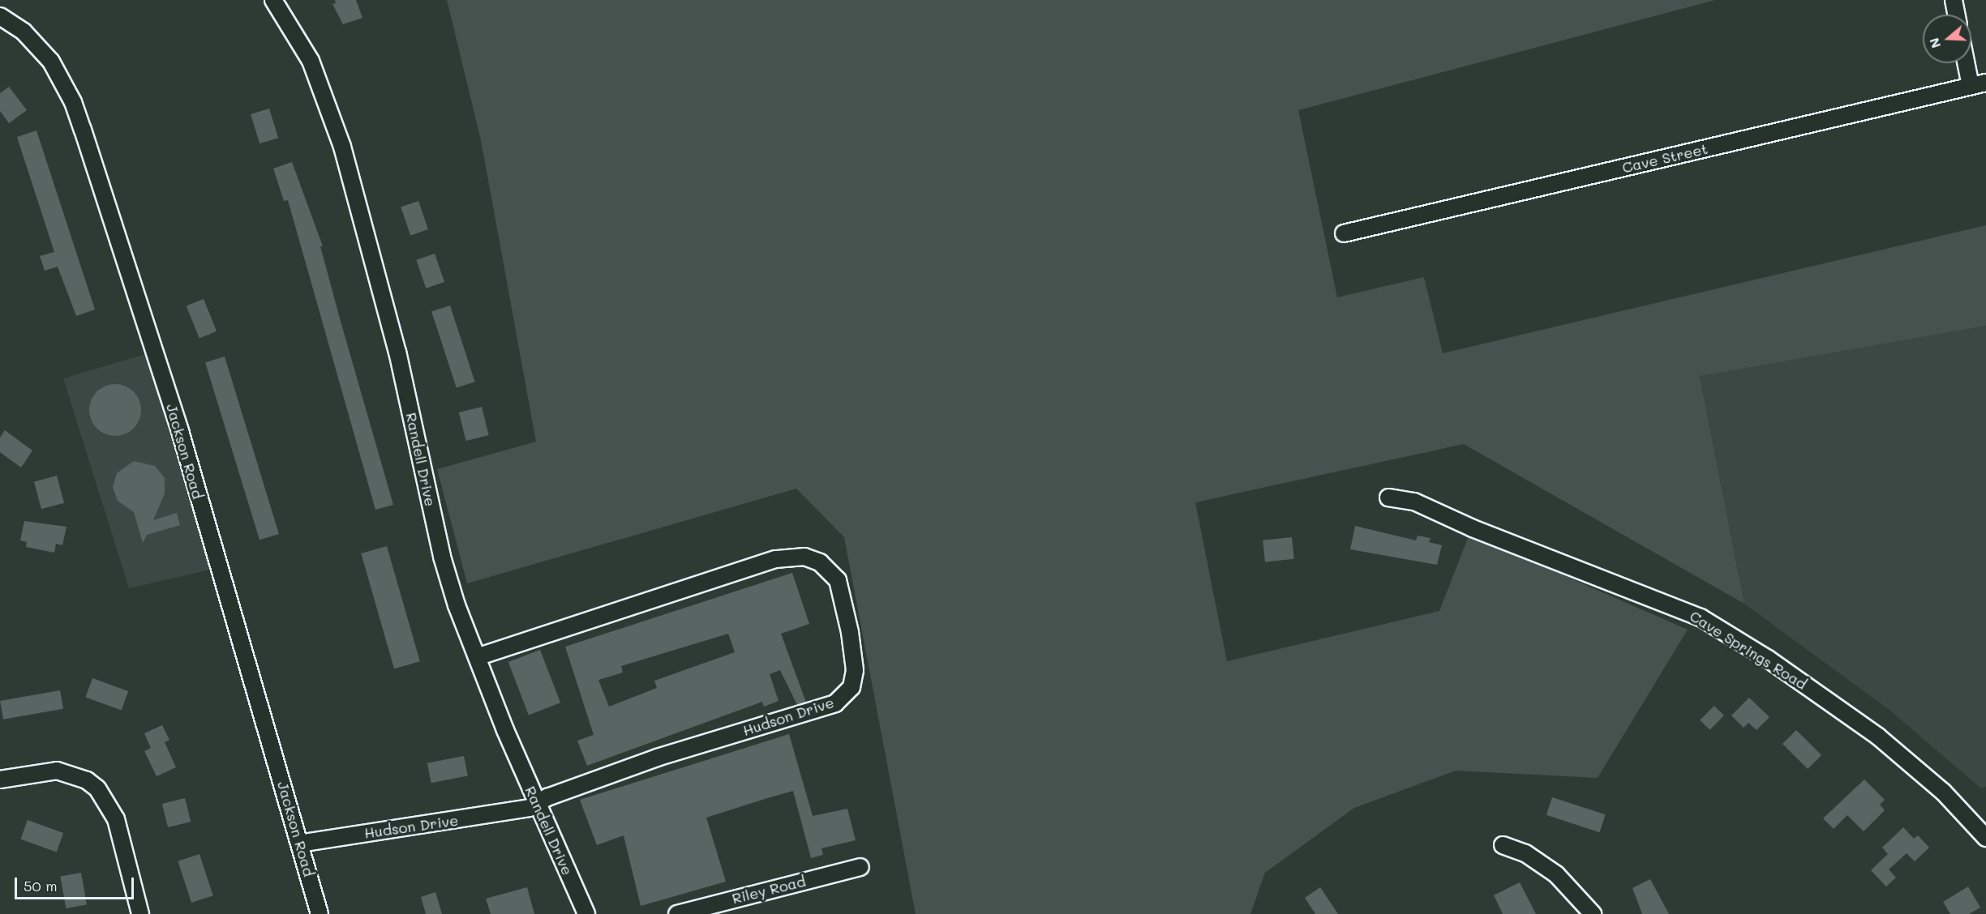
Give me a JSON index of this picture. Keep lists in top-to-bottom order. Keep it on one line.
{"streets":{"street":["Cave Street","Jackson Road","Randell Drive","Cave Springs Road","Hudson Drive","Riley Road"]},"crossings":[["Jackson Road","Hudson Drive"],["Randell Drive","Hudson Drive"]],"scale_bar":"50 m","north":"left"}
